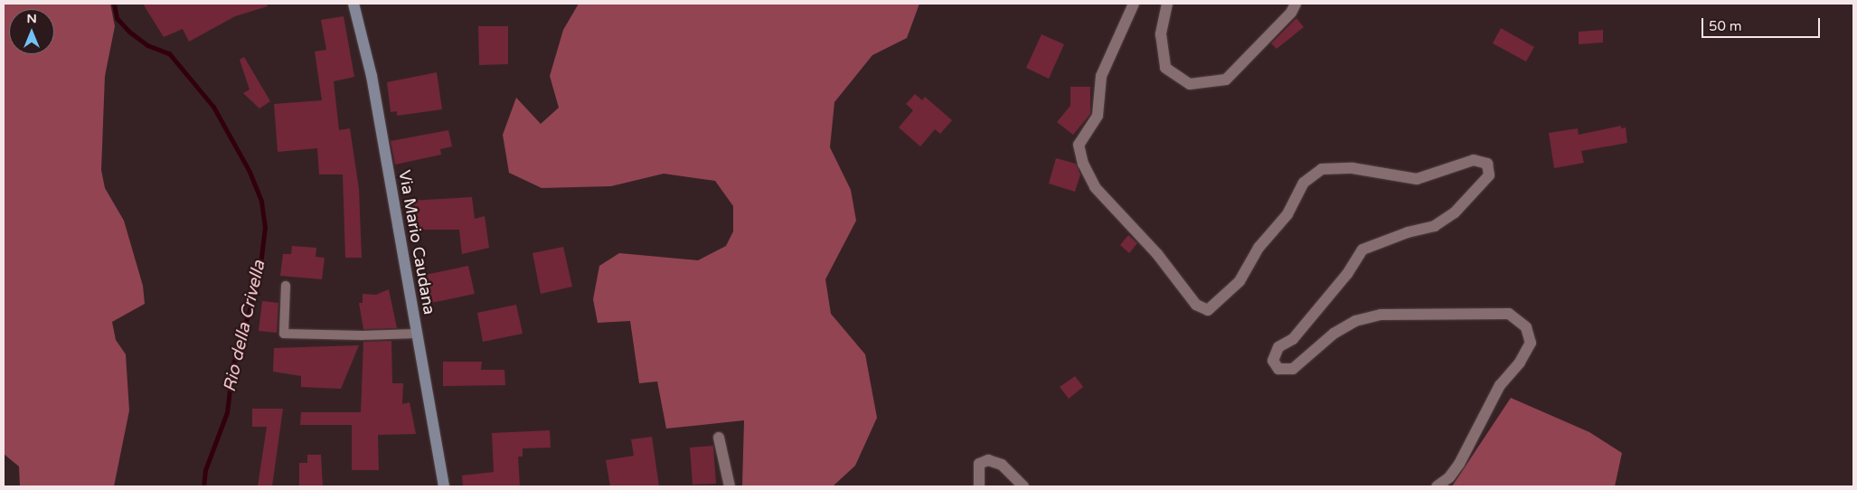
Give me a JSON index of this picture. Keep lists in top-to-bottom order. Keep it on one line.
{"streets":{"main road":["Via Mario Caudana"]},"water":["Rio della Crivella"],"scale_bar":"50 m","north":"top"}
